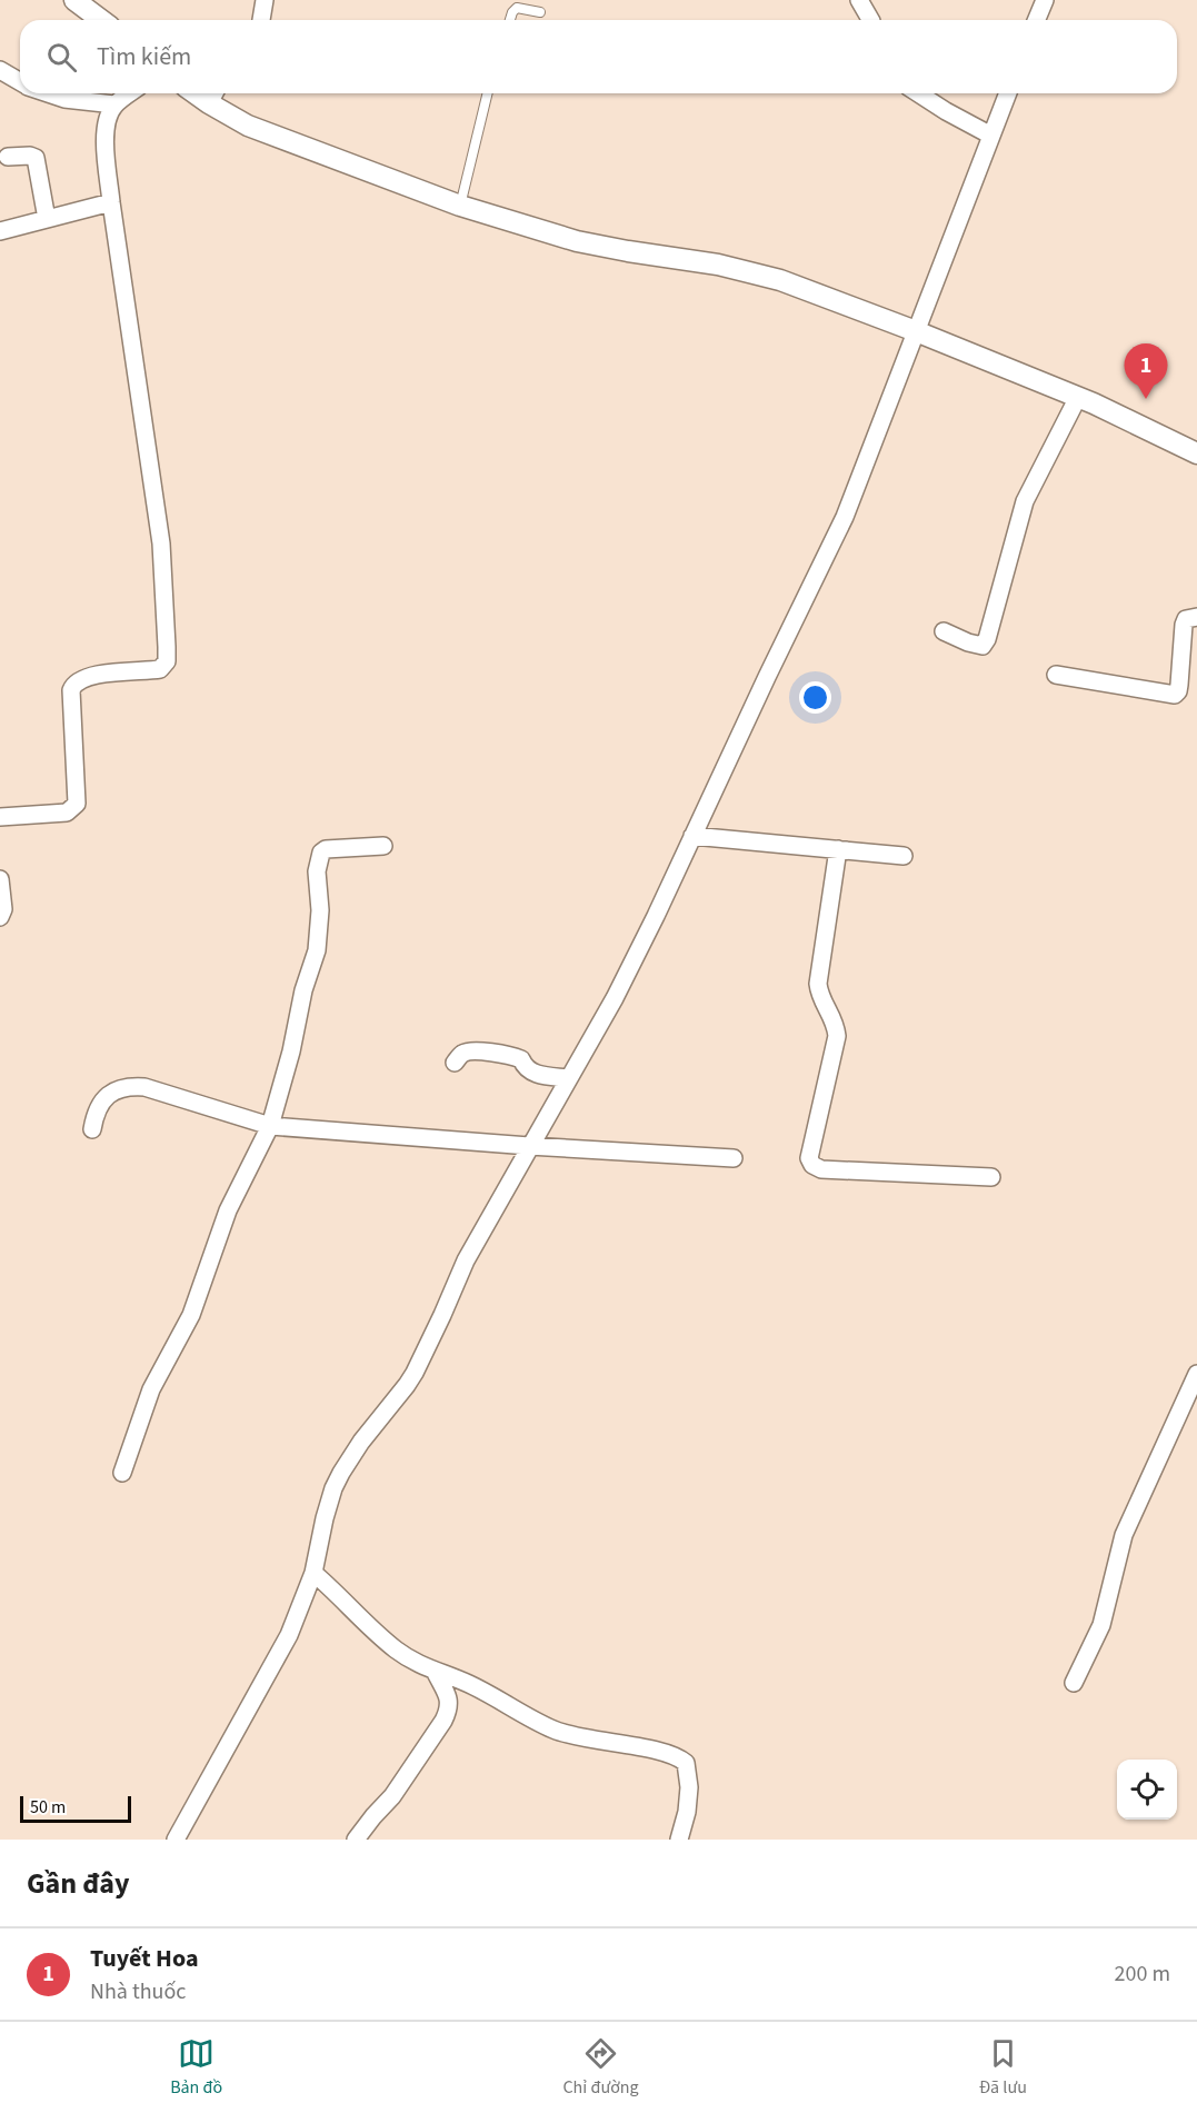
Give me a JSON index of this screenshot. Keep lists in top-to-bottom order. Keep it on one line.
{"scale_bar":"50 m","page":{"search":"Tìm kiếm","pins":"1","scale":"50 m","heading":"Gần đây","list":[{"mark":"1","name":"Tuyết Hoa","note":"Nhà thuốc","value":"200 m"}],"nav":["Bản đồ","Chỉ đường","Đã lưu"]}}
